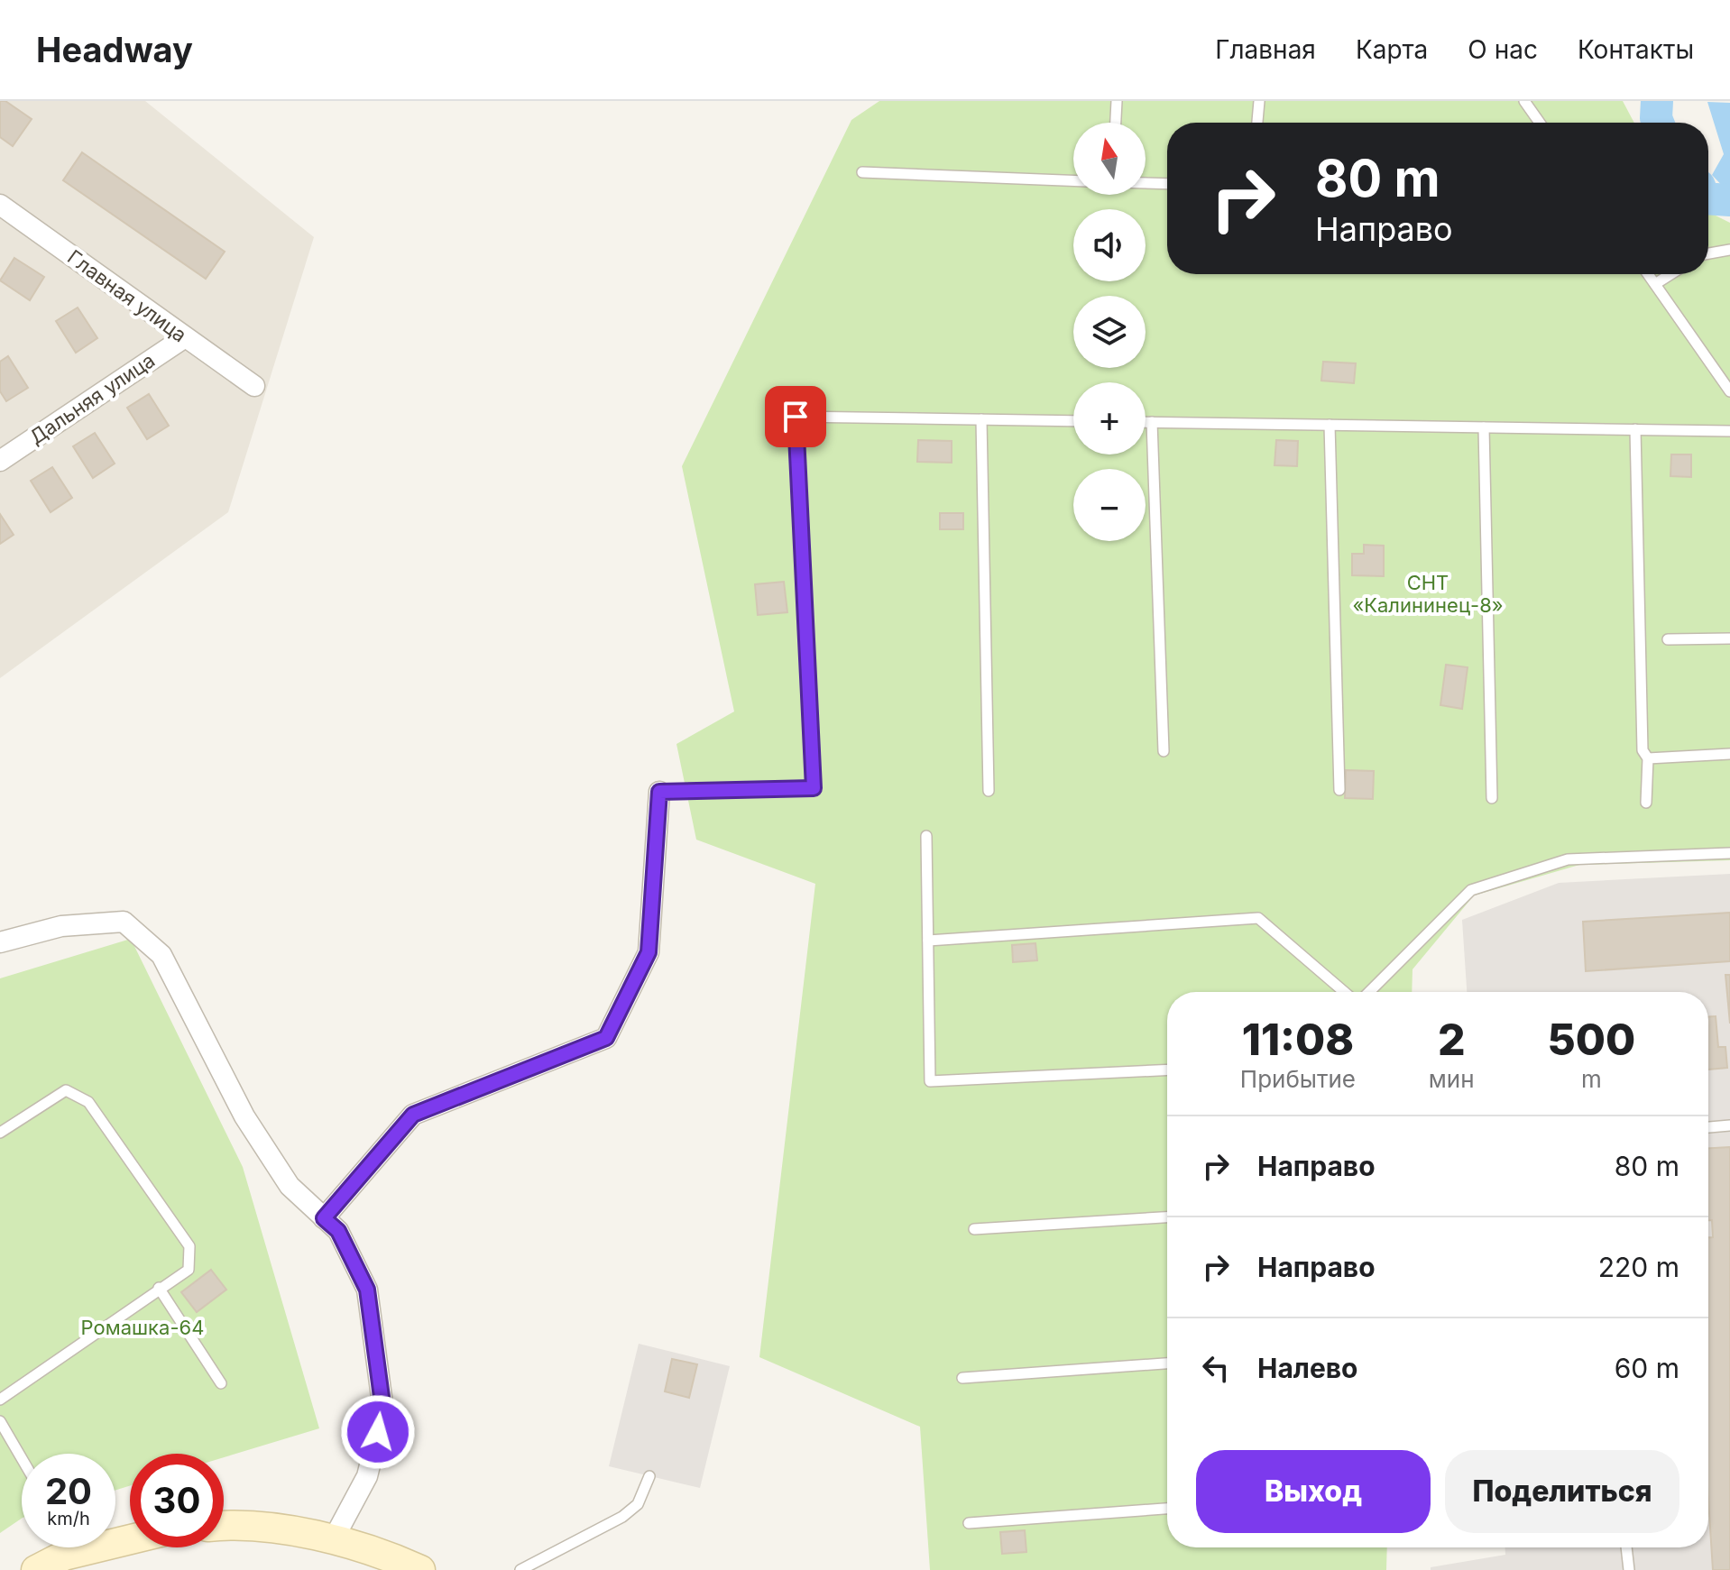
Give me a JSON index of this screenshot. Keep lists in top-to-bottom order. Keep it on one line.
{"streets":{"street":["Главная улица","Дальняя улица"]},"crossings":[["Главная улица","Дальняя улица"]],"parks":["СНТ «Калининец-8»","Ромашка-64"],"north":"top","page":{"header":"Headway","nav":["Главная","Карта","О нас","Контакты"],"map_buttons":["+","−"],"turn":["80 m","Направо"],"eta":["11:08","Прибытие","2","мин","500","m"],"list":[{"name":"Направо","value":"80 m"},{"name":"Направо","value":"220 m"},{"name":"Налево","value":"60 m"}],"buttons":["Выход","Поделиться"],"speed":"20 km/h","limit":"30"}}
